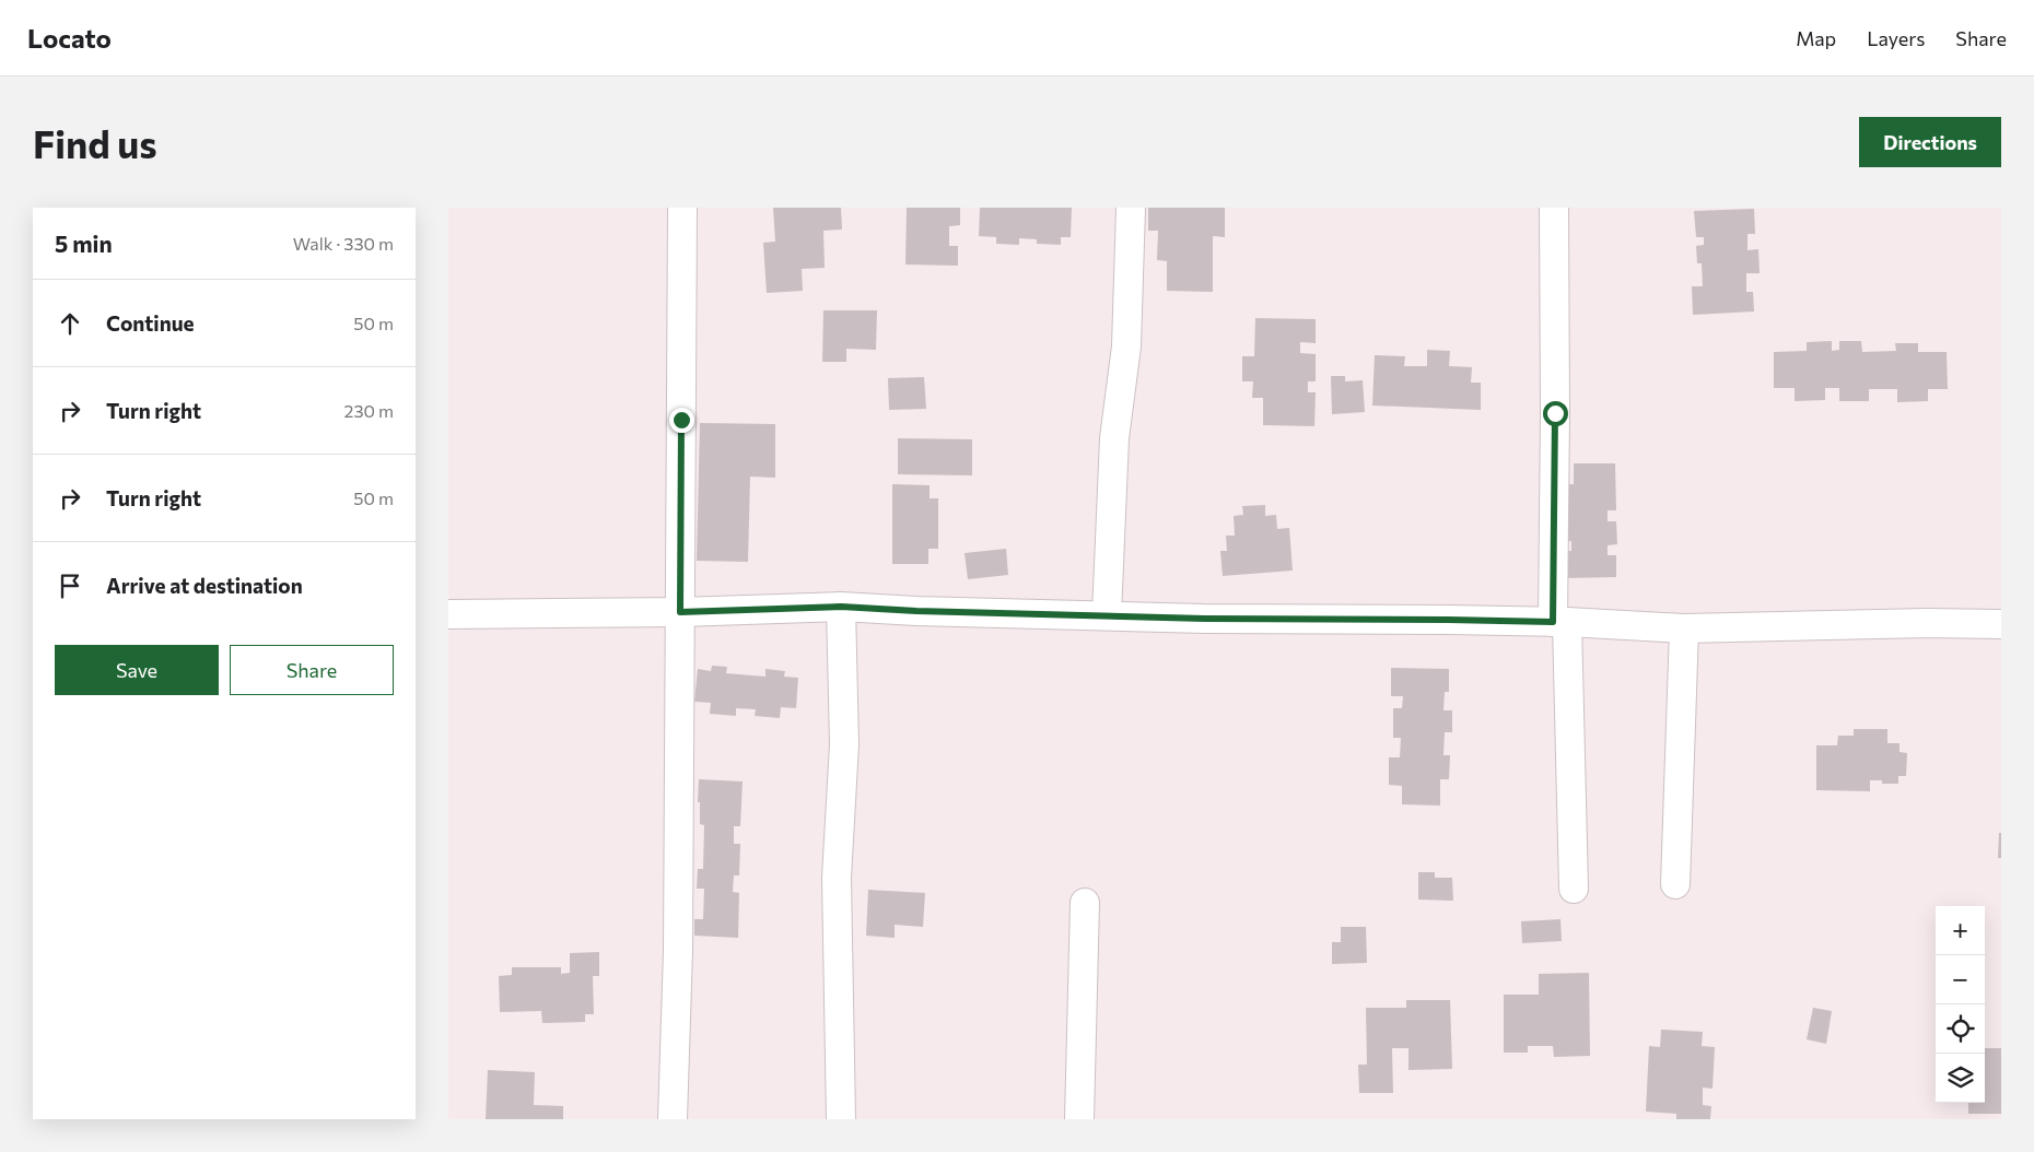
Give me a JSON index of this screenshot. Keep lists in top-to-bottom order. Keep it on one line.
{"page":{"header":"Locato","nav":["Map","Layers","Share"],"buttons":["Directions",["Save","Share"]],"title":"Find us","heading":["5 min","Walk · 330 m"],"list":[["Continue","50 m"],["Turn right","230 m"],["Turn right","50 m"],"Arrive at destination"],"map_buttons":["+","−"]}}
